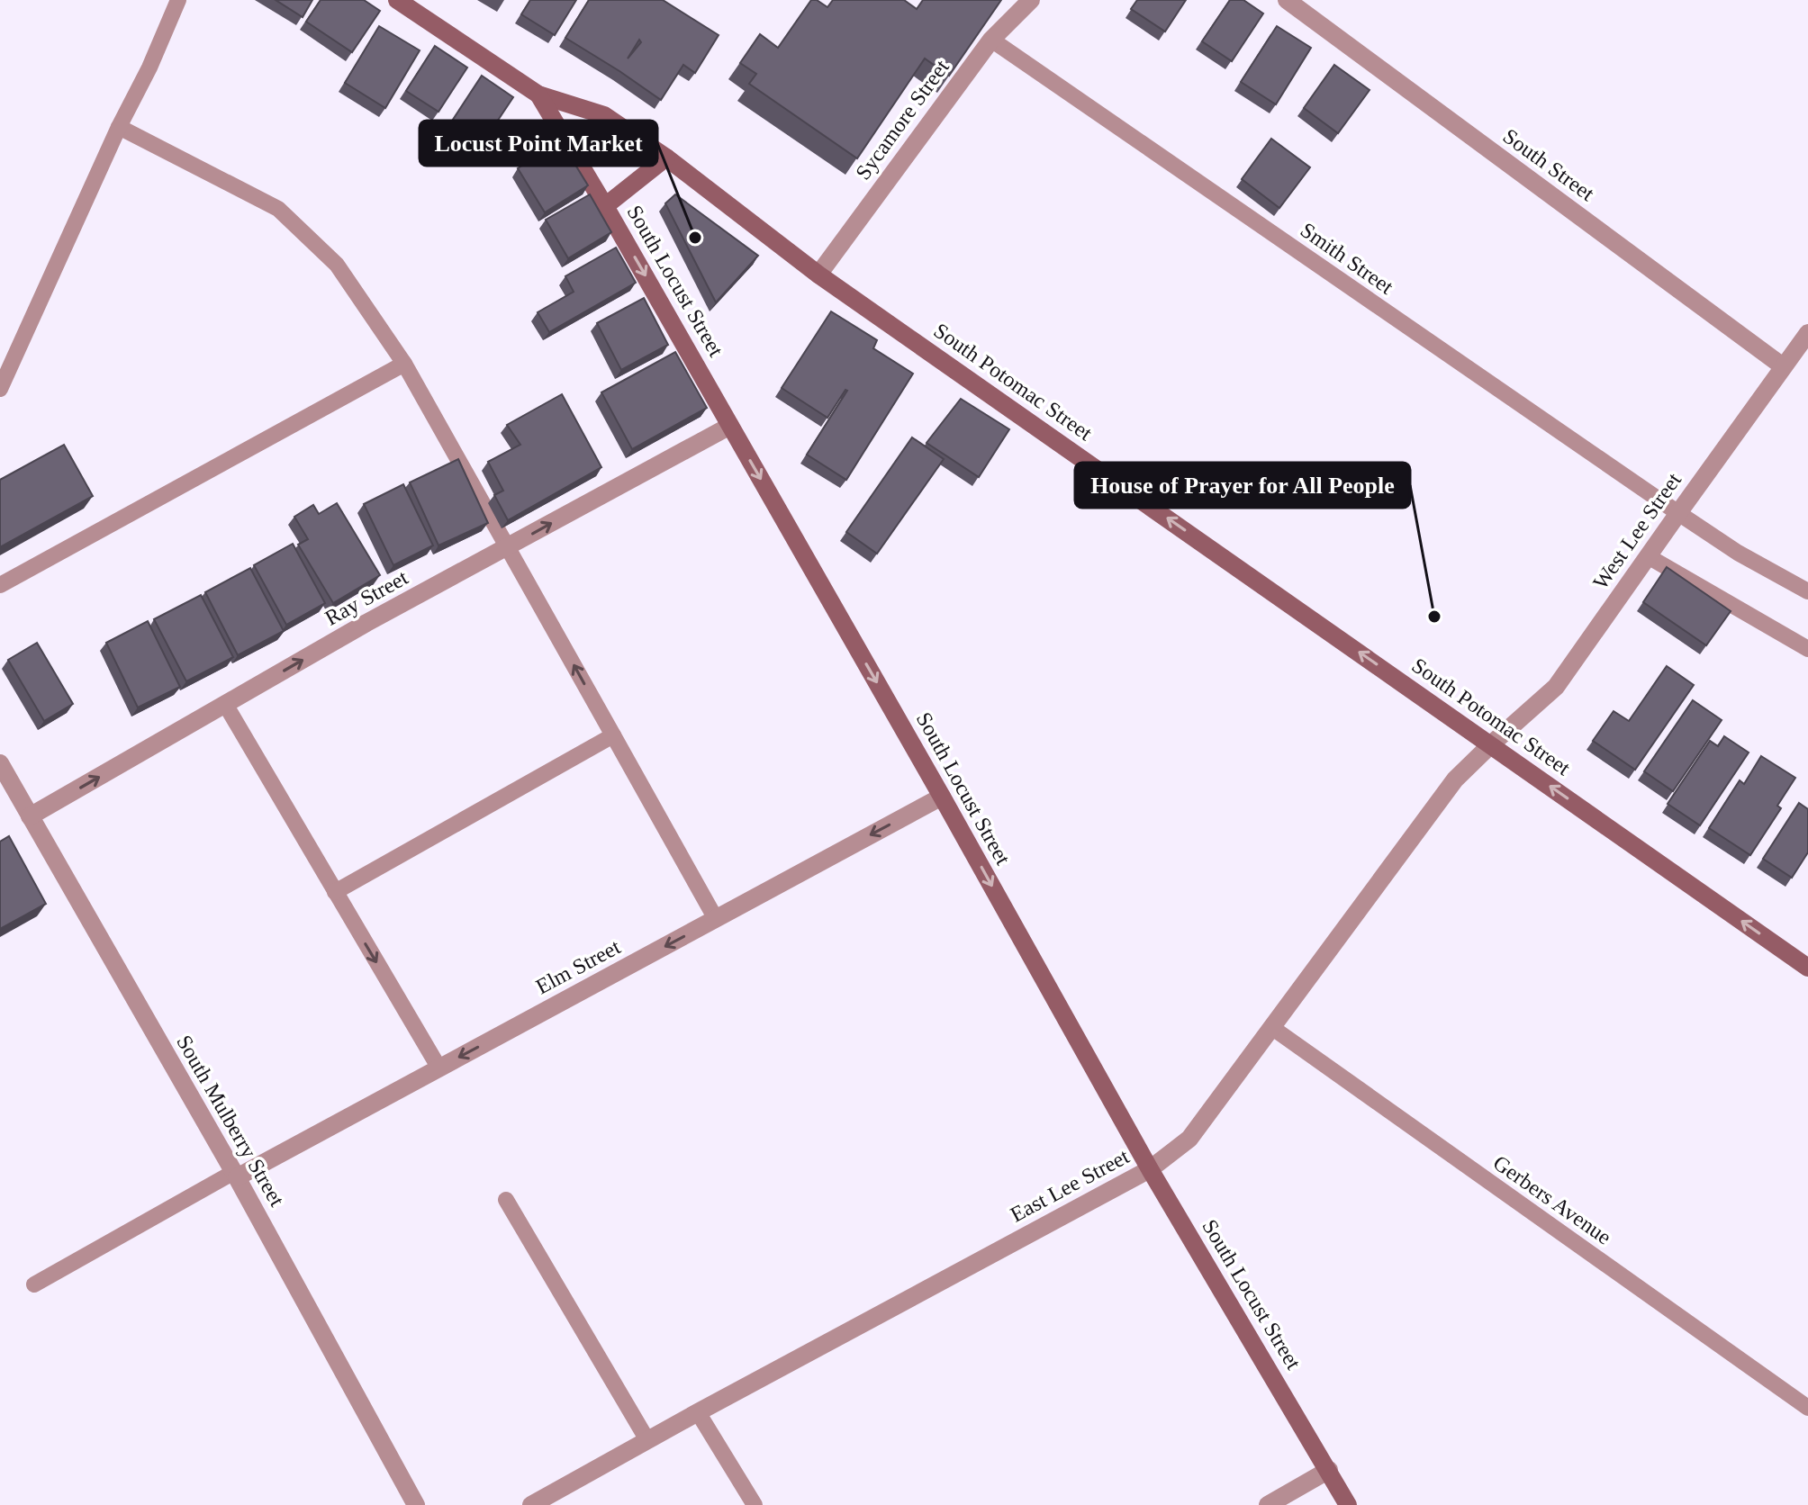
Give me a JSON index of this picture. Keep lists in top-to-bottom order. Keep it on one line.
{"streets":{"main road":["South Locust Street","South Potomac Street"],"street":["Sycamore Street","South Street","West Lee Street","Ray Street","Elm Street","South Mulberry Street","East Lee Street"],"lane":["Smith Street","Gerbers Avenue"]},"crossings":[["Sycamore Street","Smith Street"],["Sycamore Street","South Potomac Street"],["South Street","West Lee Street"],["Smith Street","West Lee Street"],["South Locust Street","South Potomac Street"],["South Locust Street","Ray Street"],["South Locust Street","Elm Street"],["South Locust Street","East Lee Street"],["South Potomac Street","West Lee Street"],["South Potomac Street","East Lee Street"],["West Lee Street","East Lee Street"],["Ray Street","South Mulberry Street"],["Elm Street","South Mulberry Street"],["East Lee Street","Gerbers Avenue"]],"one_way":["South Locust Street","South Potomac Street","Ray Street","Elm Street"],"places":["Locust Point Market","House of Prayer for All People"]}
